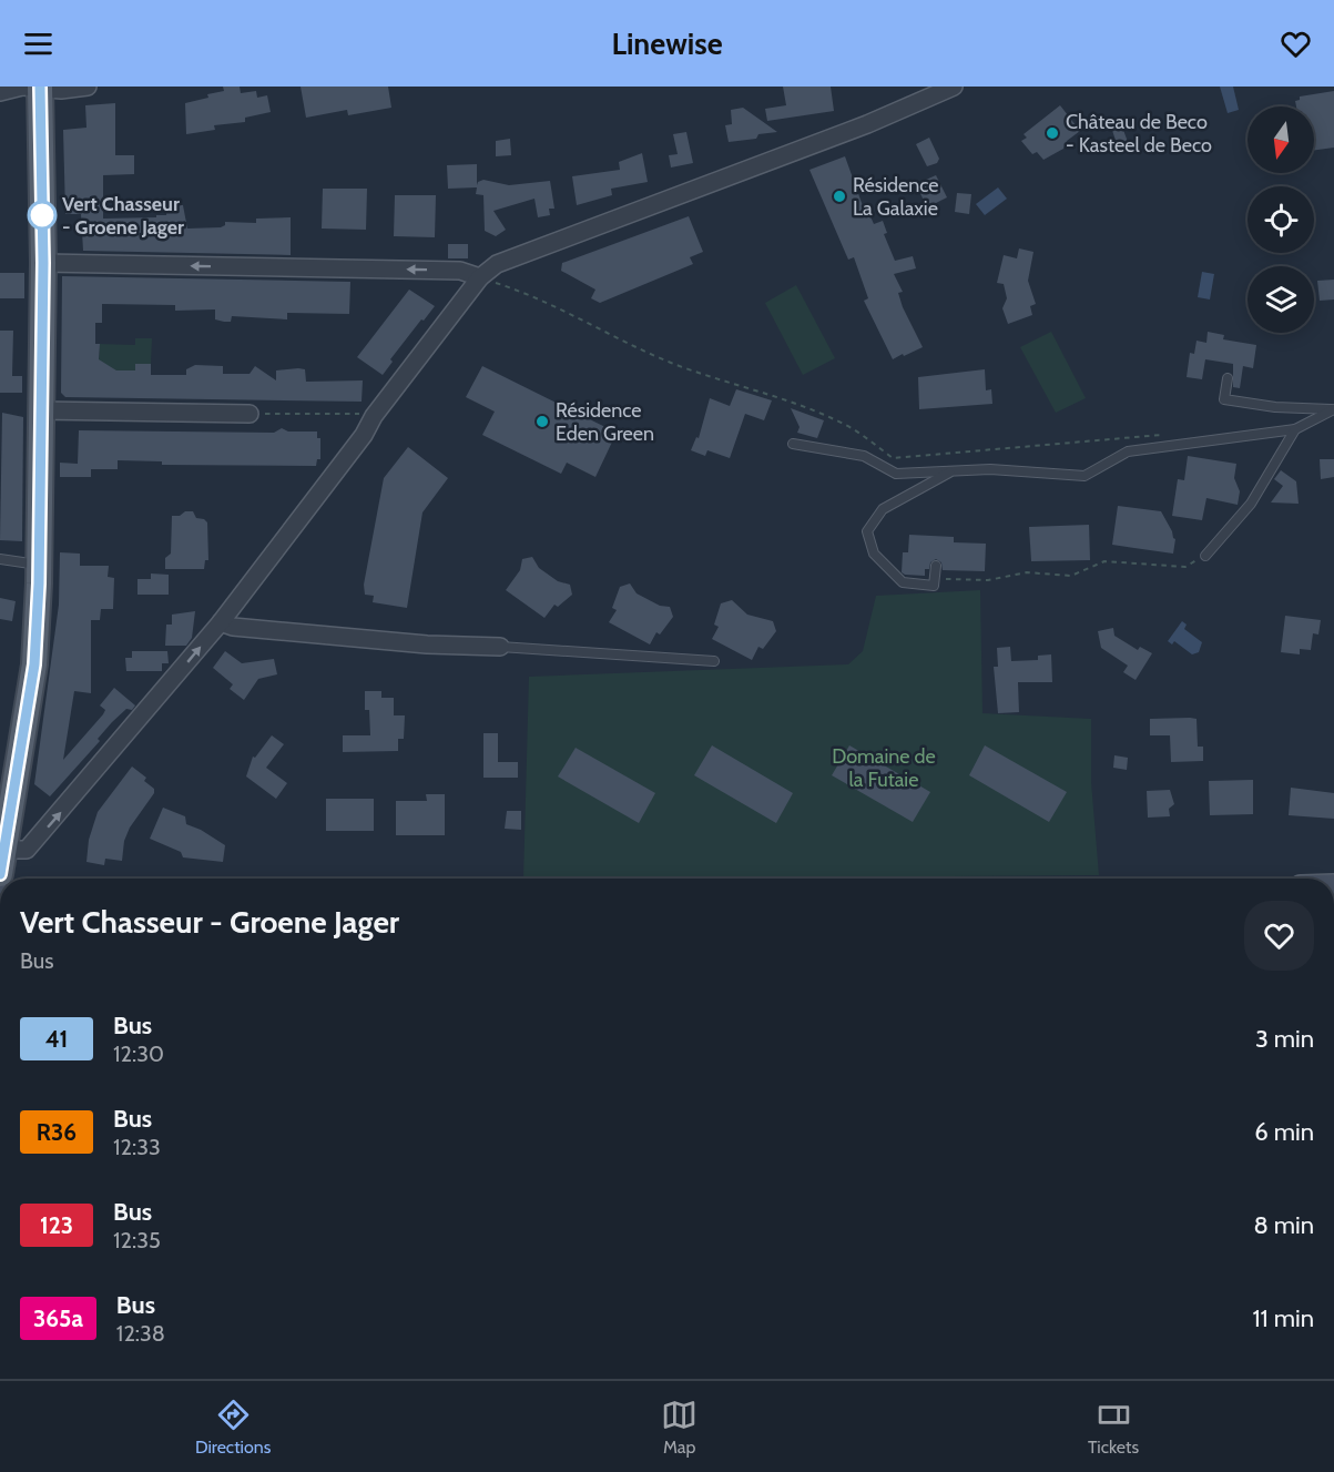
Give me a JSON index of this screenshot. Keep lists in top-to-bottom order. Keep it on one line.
{"parks":["Domaine de la Futaie"],"places":["Château de Beco - Kasteel de Beco","Résidence La Galaxie","Vert Chasseur - Groene Jager","Résidence Eden Green"],"lines":["bus line 41"],"north":"bottom","page":{"header":"Linewise","heading":["Vert Chasseur - Groene Jager","Bus"],"list":[{"mark":"41","name":"Bus","note":"12:30","value":"3 min"},{"mark":"R36","name":"Bus","note":"12:33","value":"6 min"},{"mark":"123","name":"Bus","note":"12:35","value":"8 min"},{"mark":"365a","name":"Bus","note":"12:38","value":"11 min"}],"tabs":["Directions","Map","Tickets"]}}
